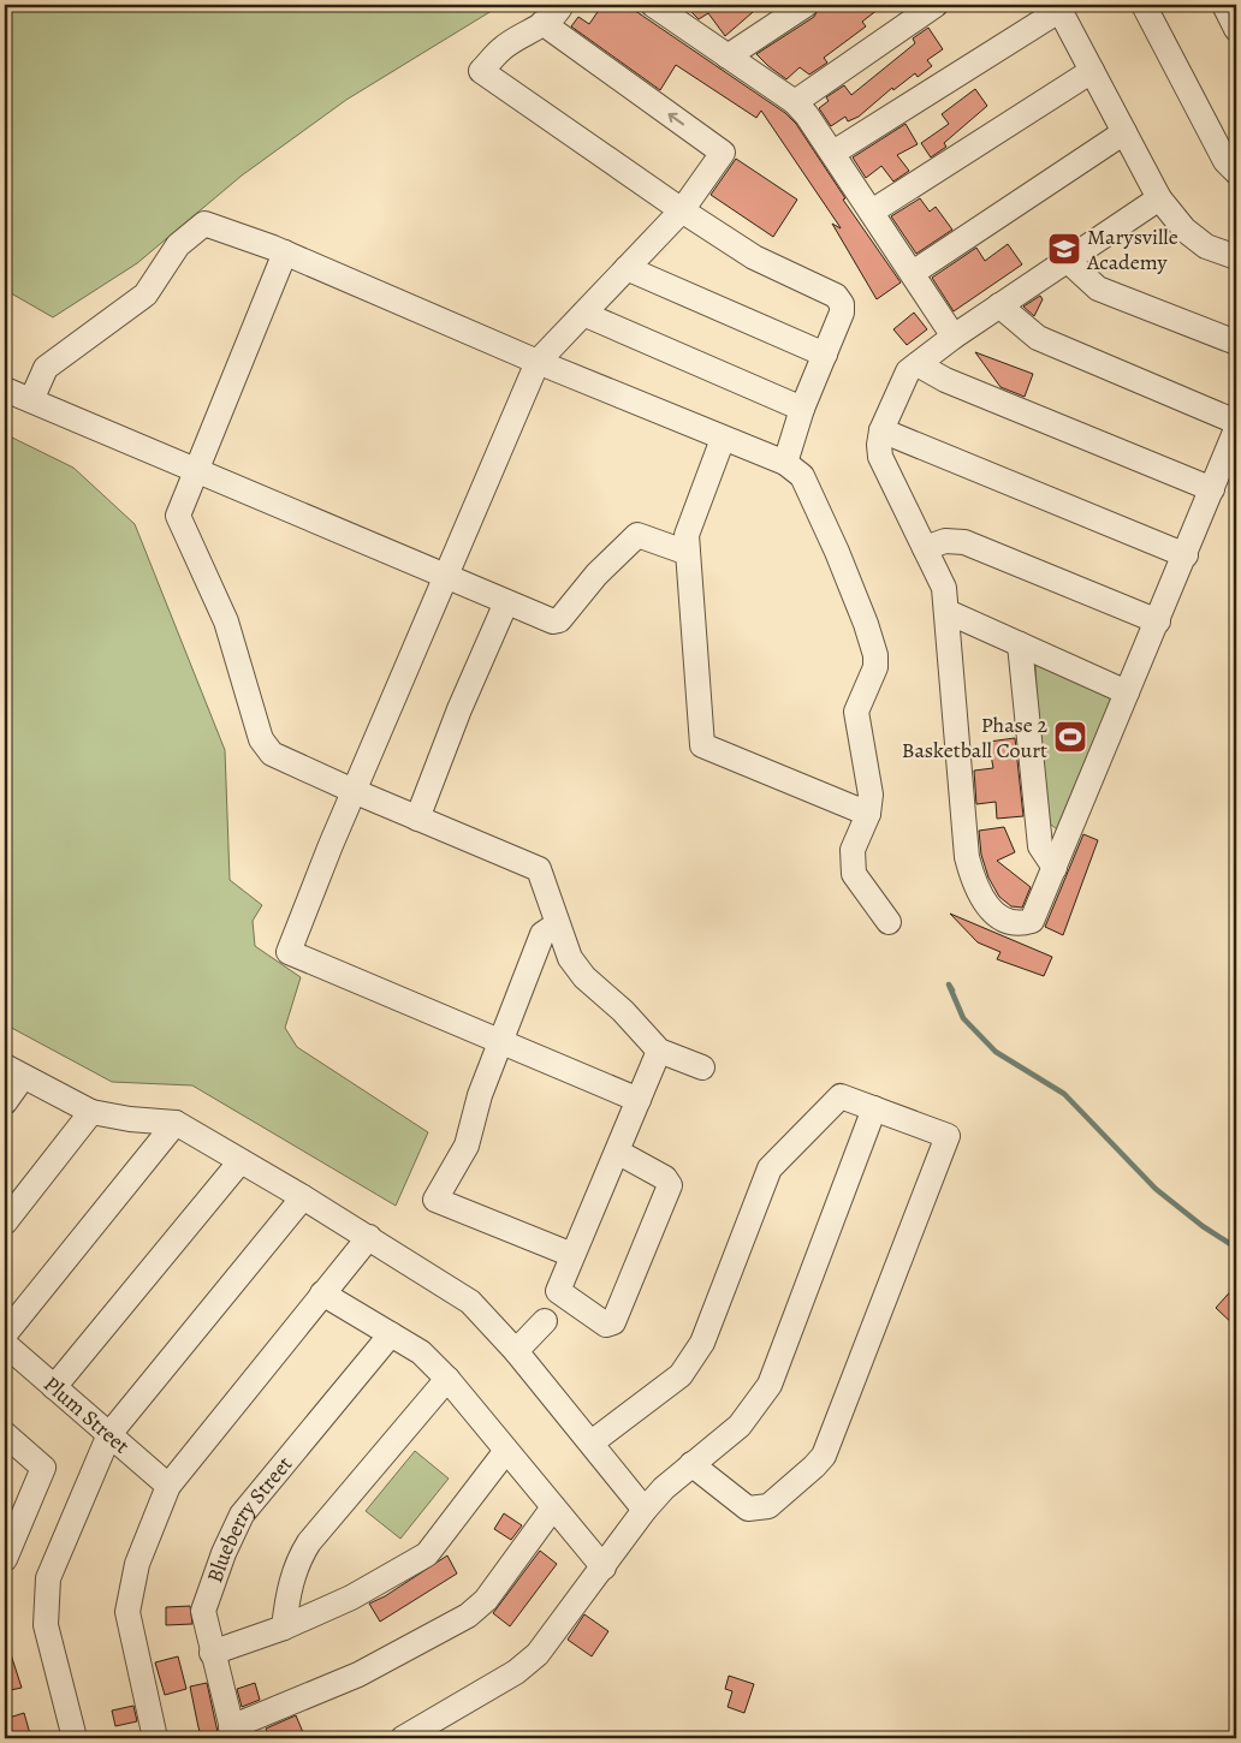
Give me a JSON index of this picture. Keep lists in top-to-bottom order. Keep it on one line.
{"streets":{"street":["Plum Street","Blueberry Street"]},"places":{"school or university":["Marysville Academy"],"sports":["Phase 2 Basketball Court"]}}
